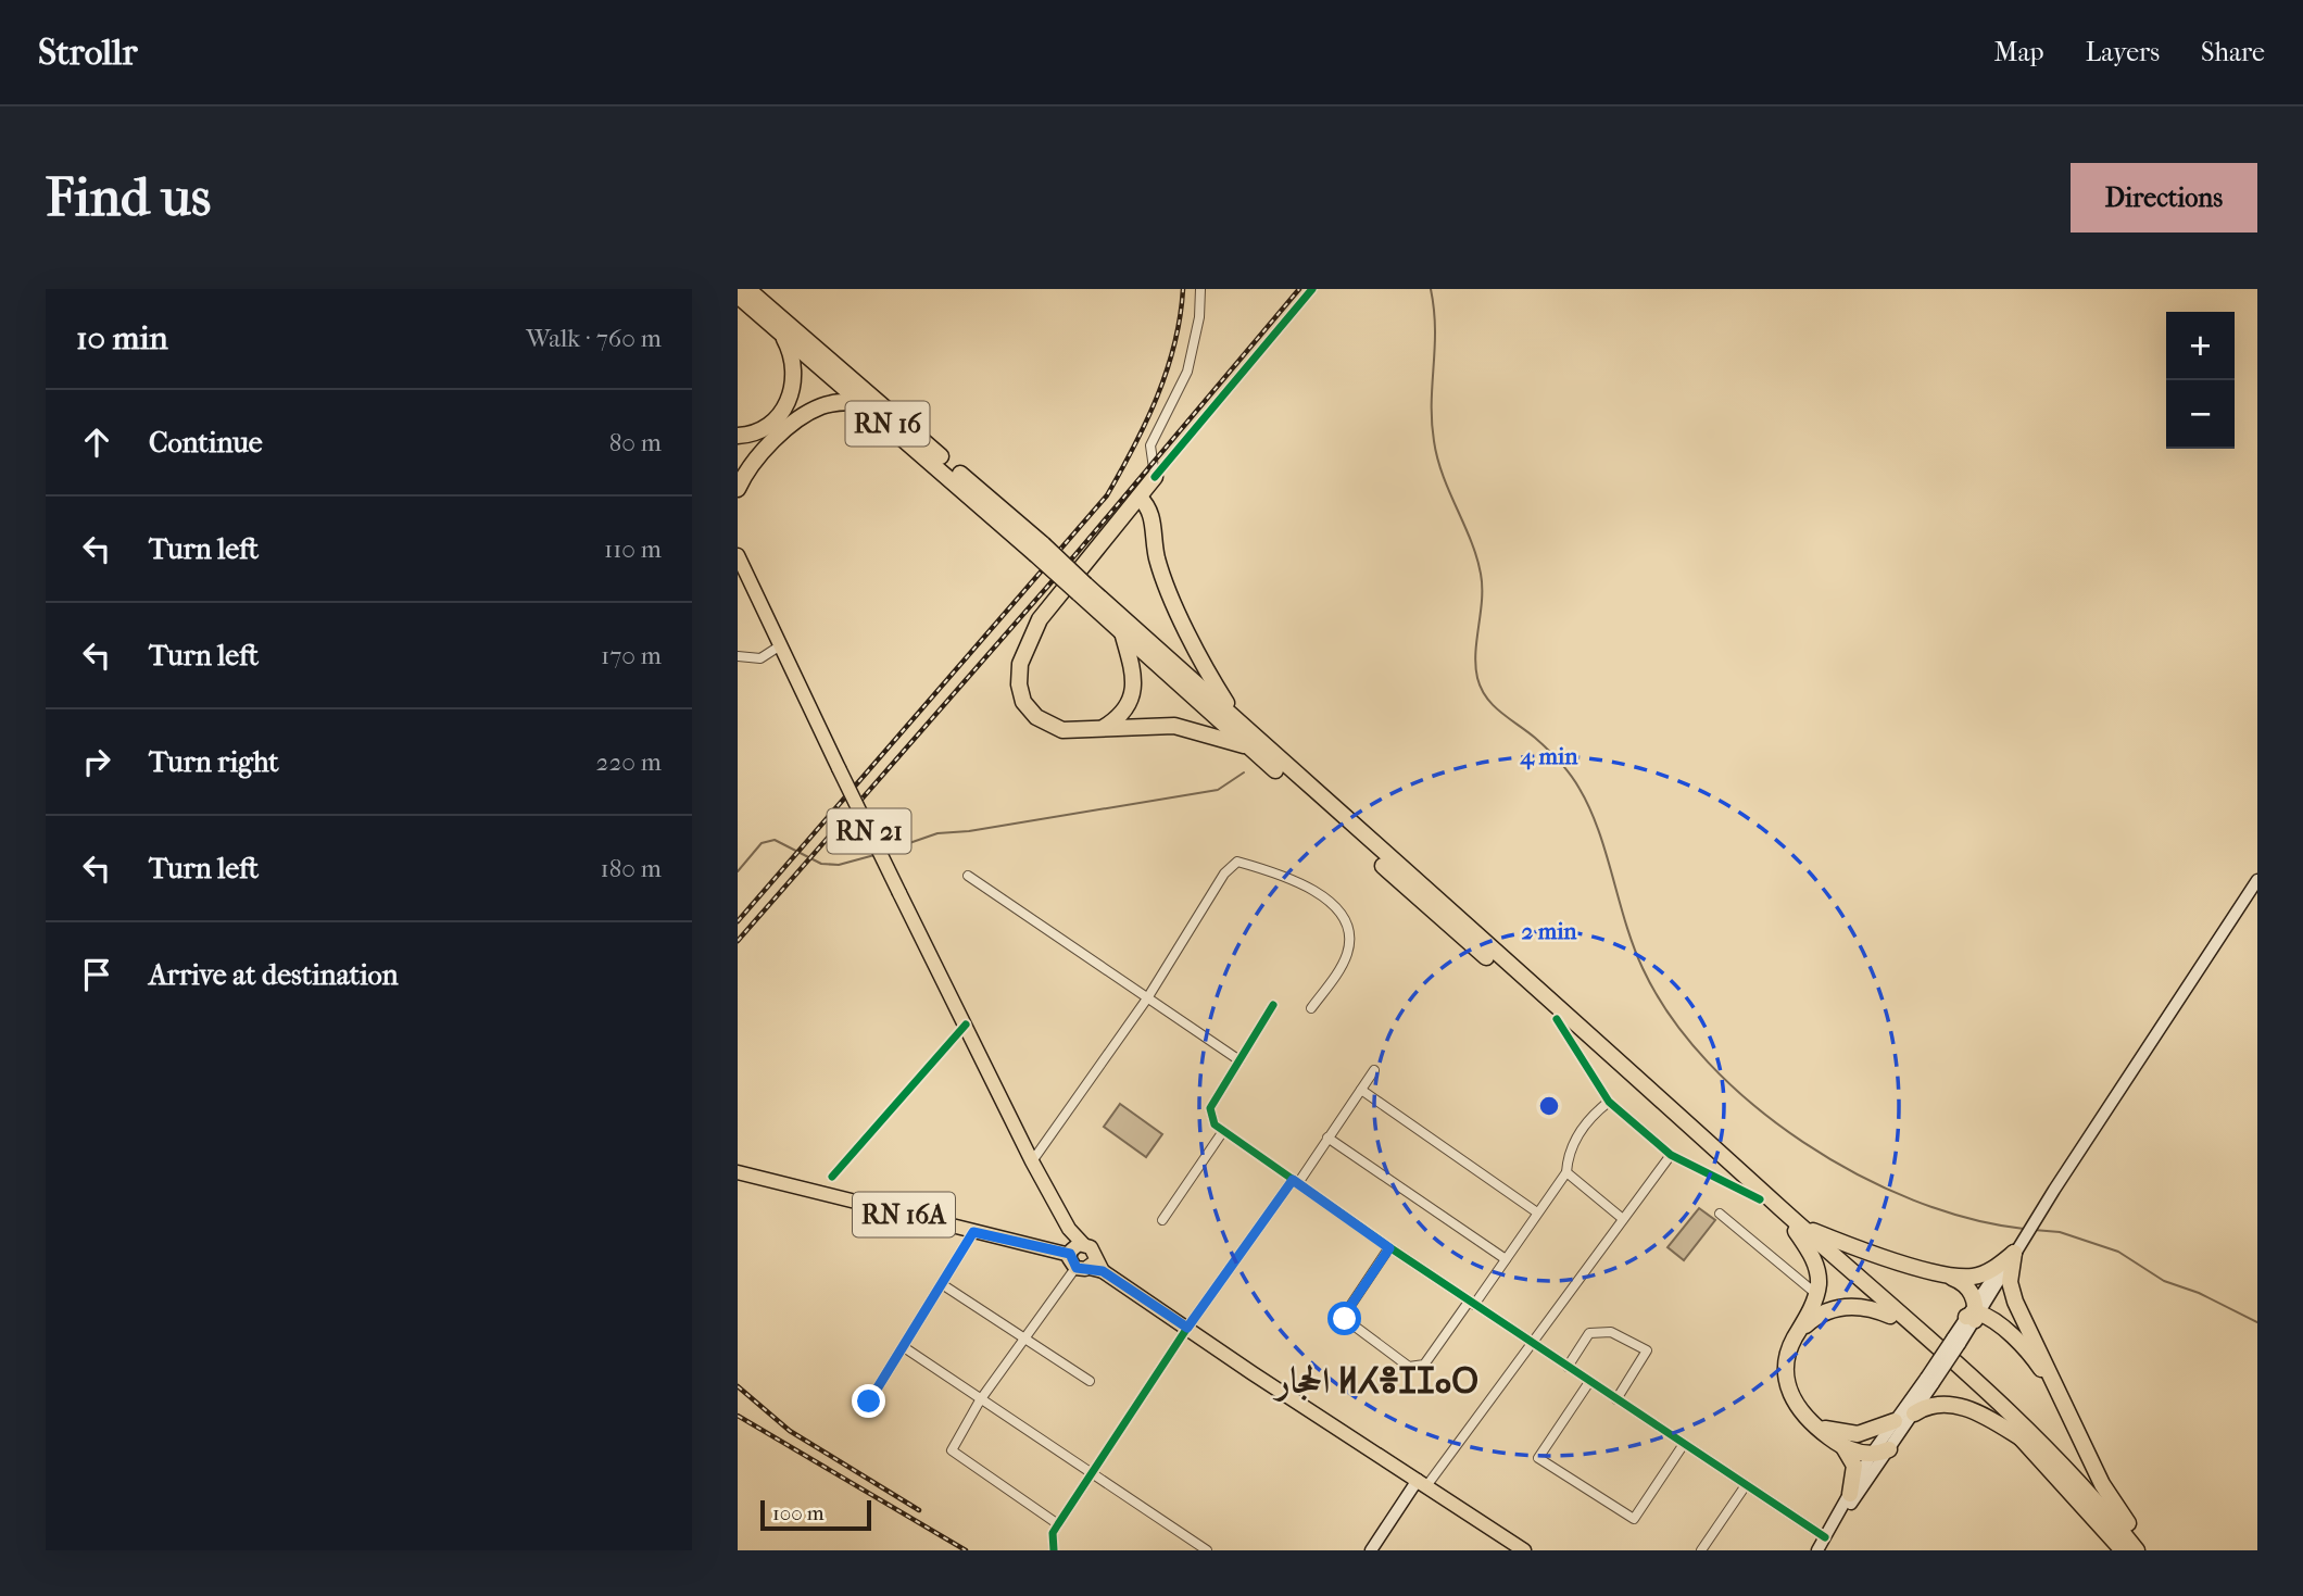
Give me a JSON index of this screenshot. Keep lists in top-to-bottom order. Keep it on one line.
{"streets":{"highway":["RN 16"],"main road":["RN 21","RN 16A"]},"crossings":[["RN 21","RN 16A"]],"districts":["الحجار ⵍⵃⴻⵊⵊⴰⵔ"],"scale_bar":"100 m","page":{"header":"Strollr","nav":["Map","Layers","Share"],"buttons":"Directions","title":"Find us","heading":["10 min","Walk · 760 m"],"map_buttons":["+","−"],"list":[["Continue","80 m"],["Turn left","110 m"],["Turn left","170 m"],["Turn right","220 m"],["Turn left","180 m"],"Arrive at destination"],"scale":"100 m"},"rings":["4 min","2 min"]}
